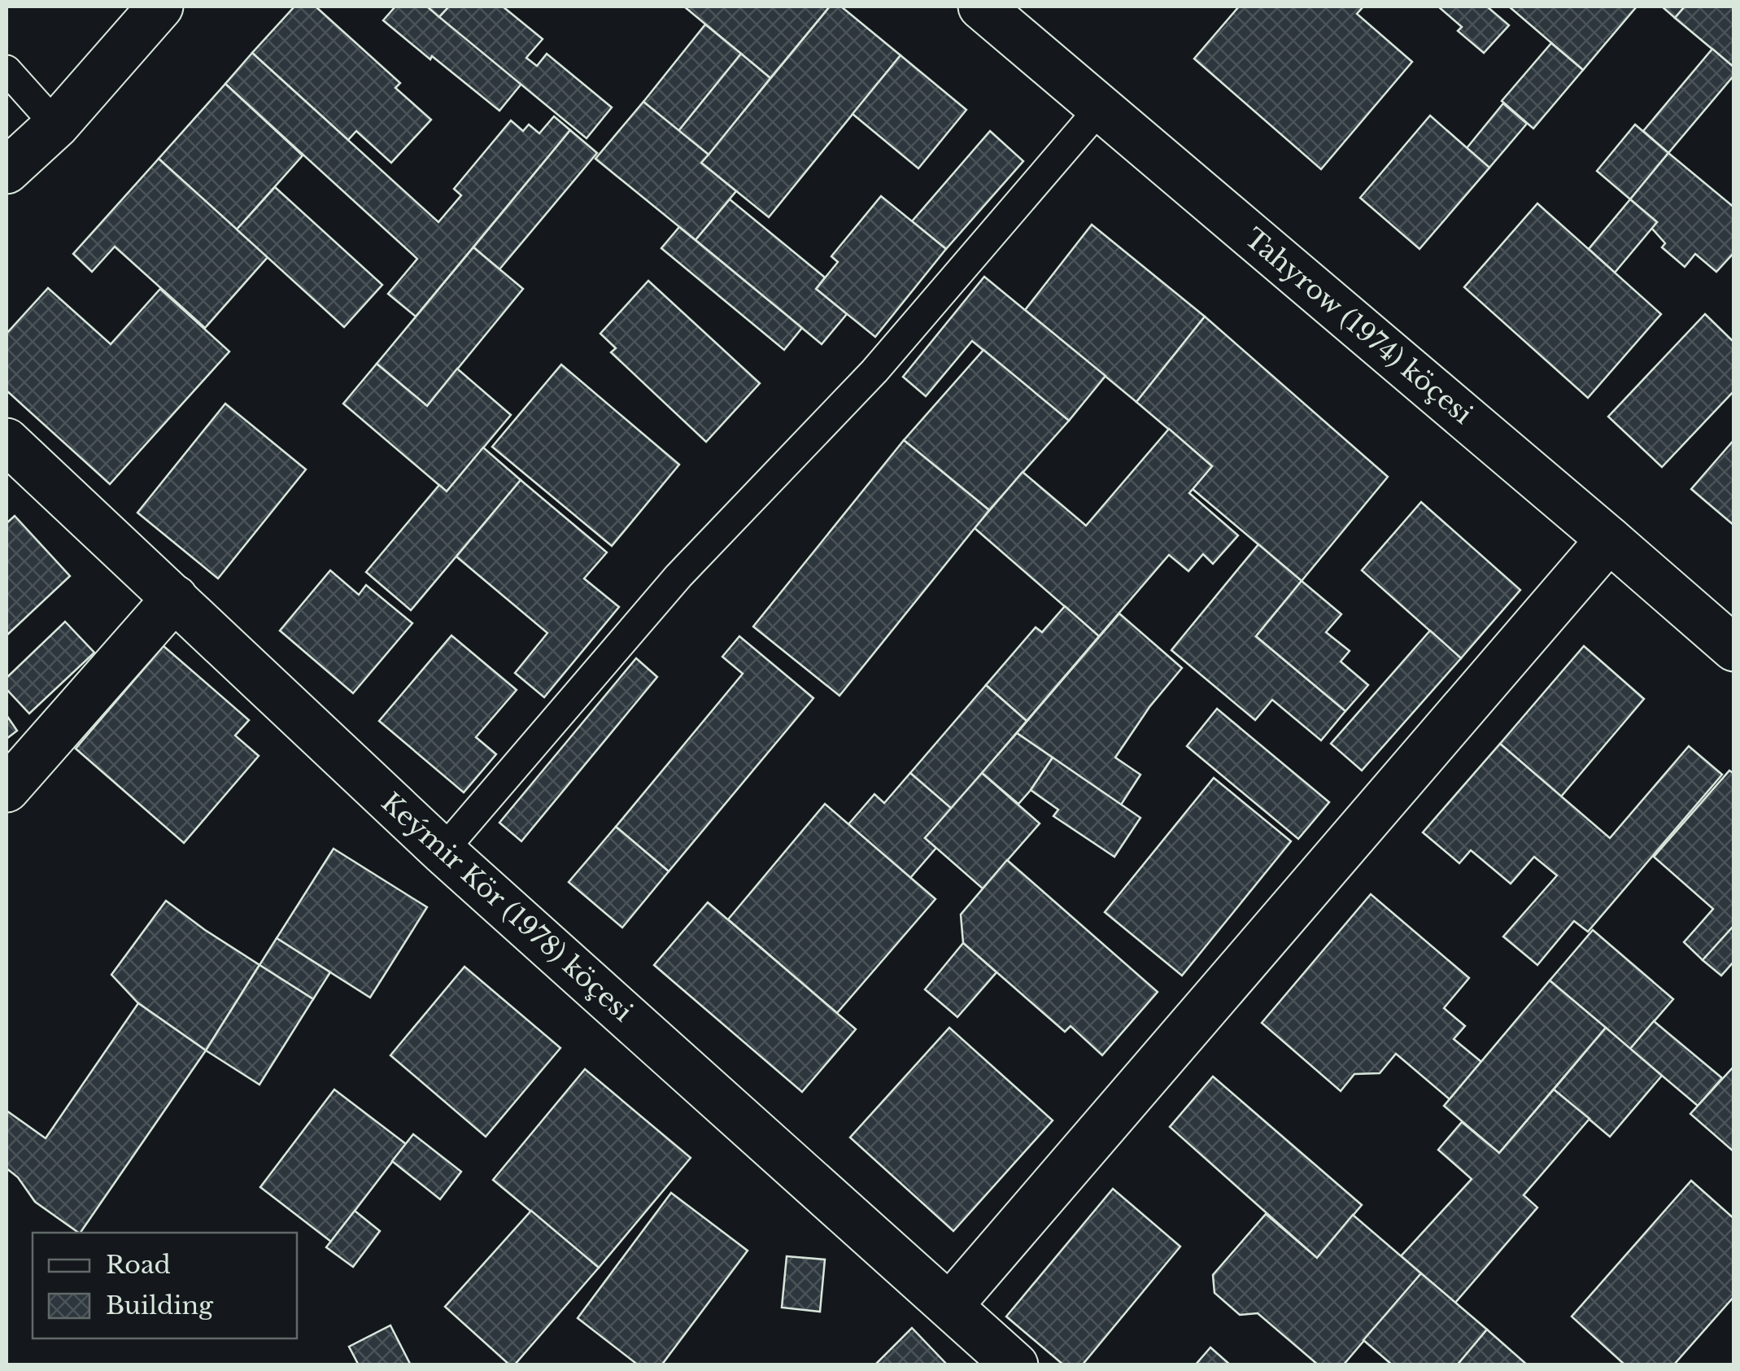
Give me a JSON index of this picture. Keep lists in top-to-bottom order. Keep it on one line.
{"streets":{"street":["Tahyrow (1974) köçesi","Keýmir Kör (1978) köçesi"]},"legend":["Road","Building"]}
